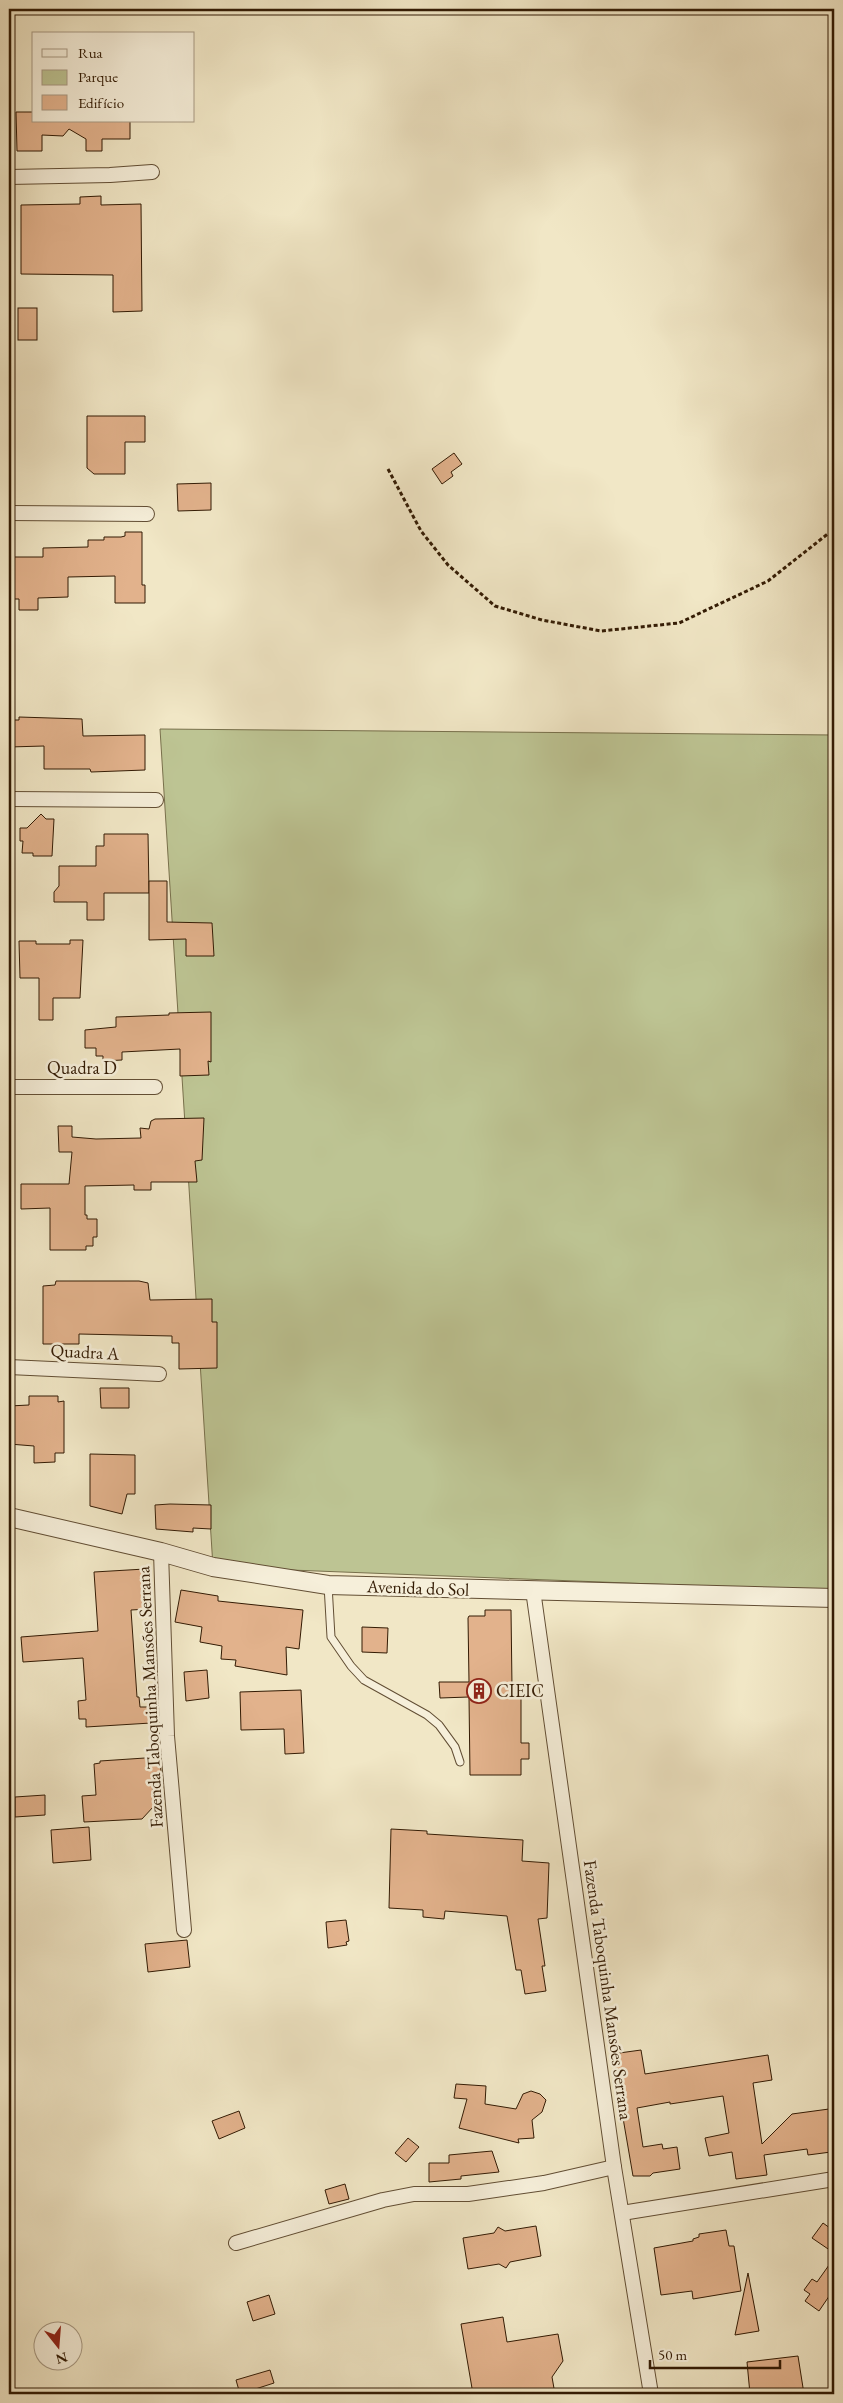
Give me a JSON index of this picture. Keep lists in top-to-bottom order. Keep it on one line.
{"streets":{"street":["Quadra D","Quadra A","Avenida do Sol","Fazenda Taboquinha Mansões Serrana"]},"crossings":[["Avenida do Sol","Fazenda Taboquinha Mansões Serrana"]],"places":{"building":["CIEIC"]},"legend":["Rua","Parque","Edifício"],"scale_bar":"50 m","north":"bottom"}
